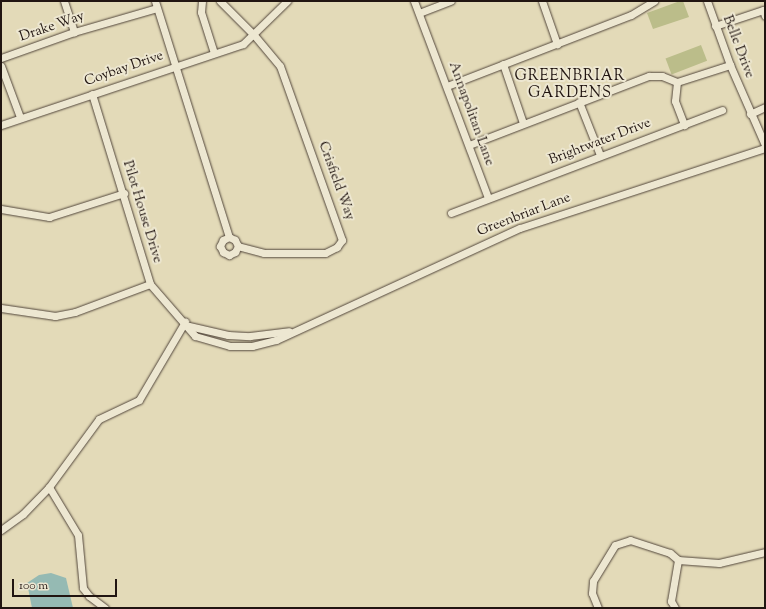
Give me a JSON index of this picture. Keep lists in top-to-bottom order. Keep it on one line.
{"streets":{"street":["Drake Way","Belle Drive","Coybay Drive","Annapolitan Lane","Brightwater Drive","Crisfield Way","Pilot House Drive","Greenbriar Lane"]},"crossings":[["Drake Way","Crisfield Way"],["Belle Drive","Greenbriar Lane"],["Coybay Drive","Crisfield Way"],["Coybay Drive","Pilot House Drive"],["Annapolitan Lane","Brightwater Drive"],["Pilot House Drive","Greenbriar Lane"]],"districts":["GREENBRIAR GARDENS"],"scale_bar":"100 m"}
